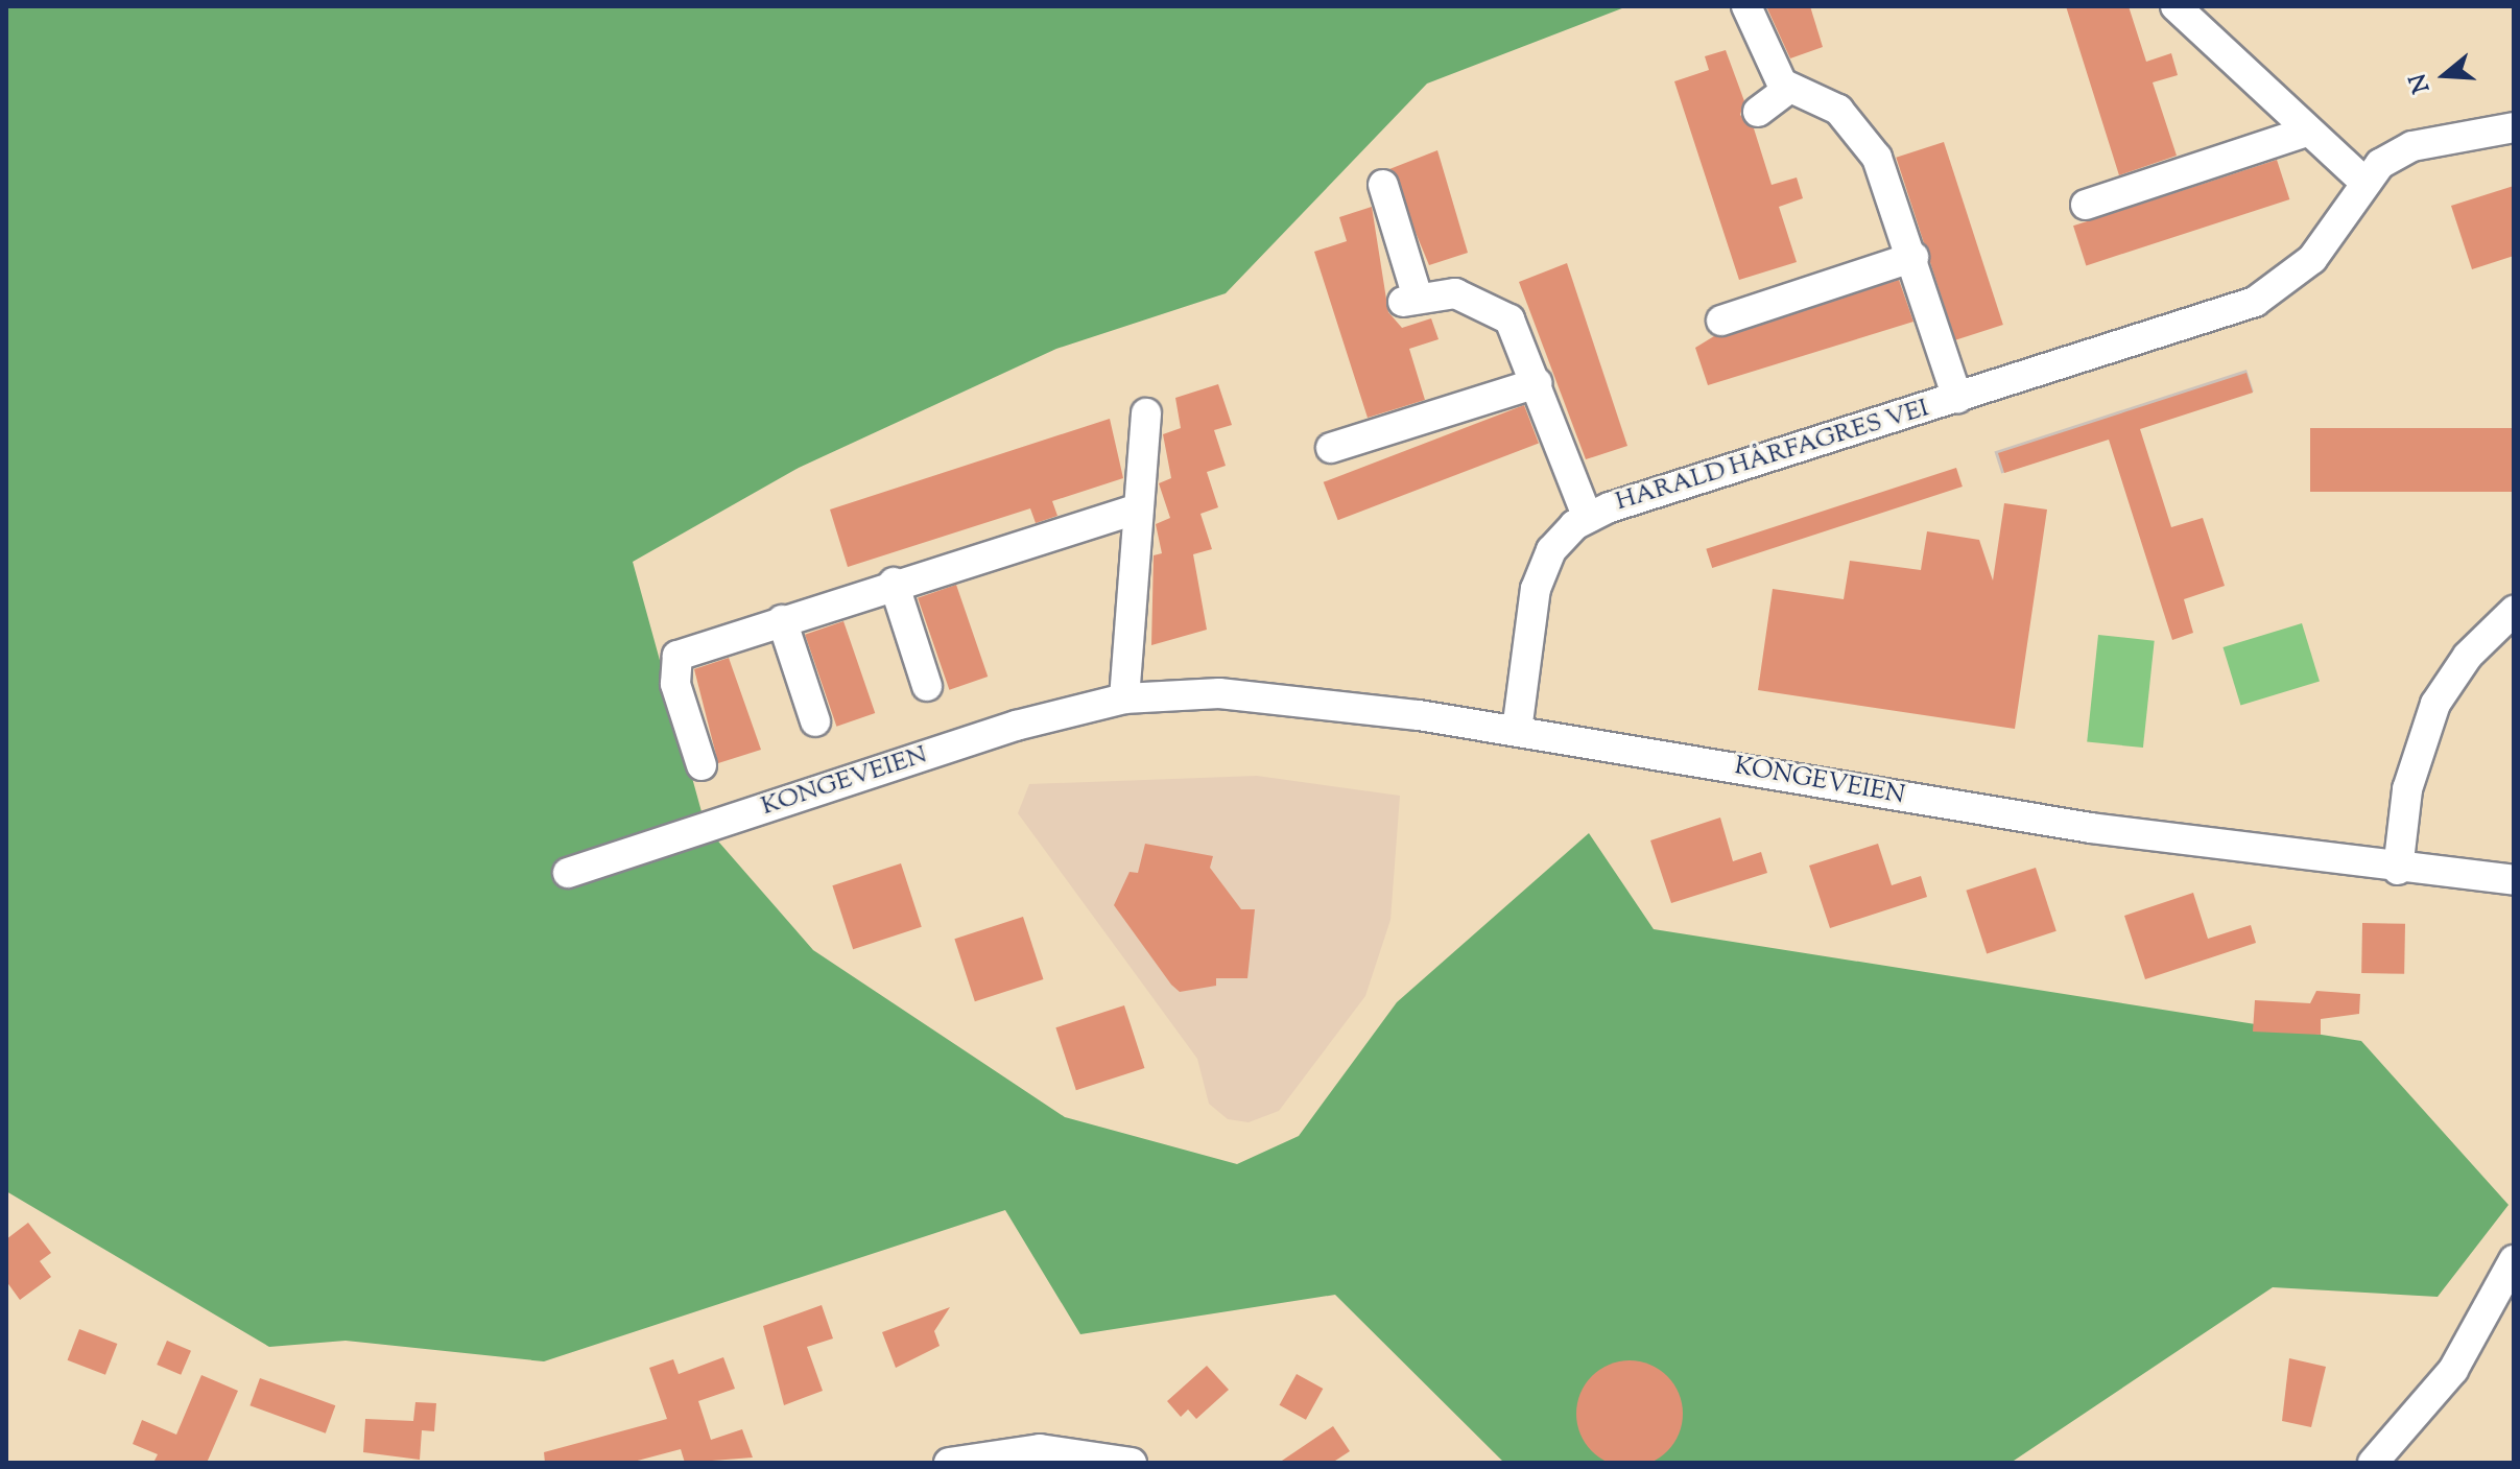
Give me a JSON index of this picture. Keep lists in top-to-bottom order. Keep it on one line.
{"streets":{"street":["HARALD HÅRFAGRES VEI","KONGEVEIEN"]},"crossings":[["HARALD HÅRFAGRES VEI","KONGEVEIEN"]],"north":"left"}
